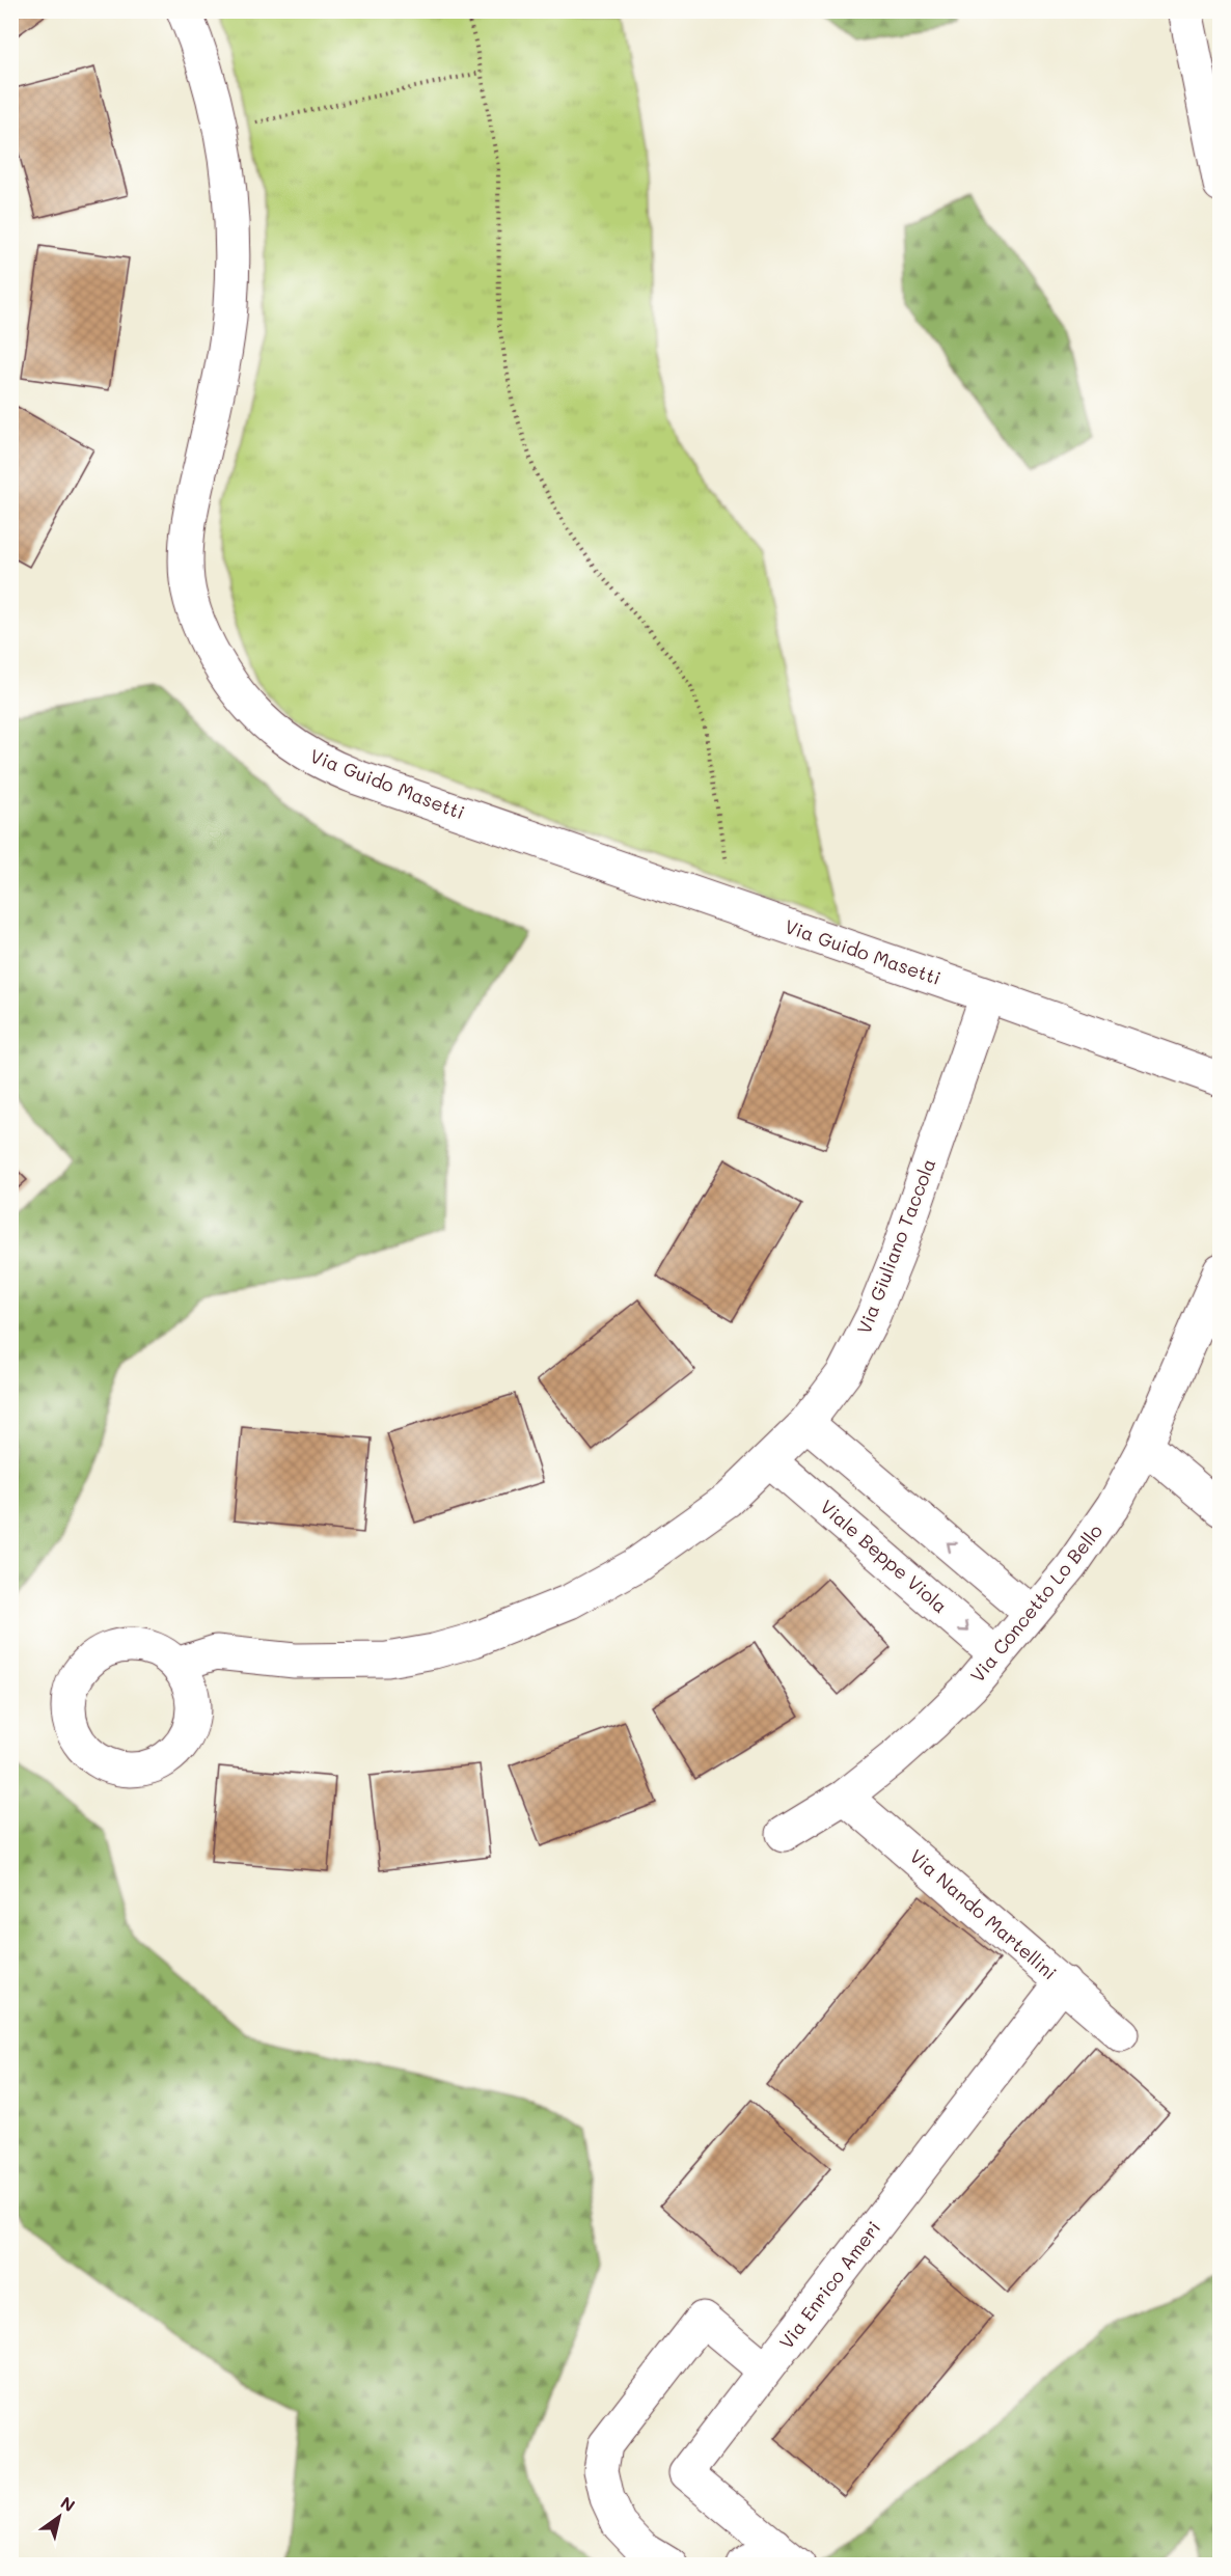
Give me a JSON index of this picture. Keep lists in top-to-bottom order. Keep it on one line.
{"streets":{"street":["Via Guido Masetti","Via Giuliano Taccola","Viale Beppe Viola","Via Concetto Lo Bello","Via Nando Martellini","Via Enrico Ameri"]},"crossings":[["Via Guido Masetti","Via Giuliano Taccola"],["Via Giuliano Taccola","Viale Beppe Viola"],["Viale Beppe Viola","Via Concetto Lo Bello"],["Via Concetto Lo Bello","Via Nando Martellini"],["Via Nando Martellini","Via Enrico Ameri"]],"north":"top right"}
